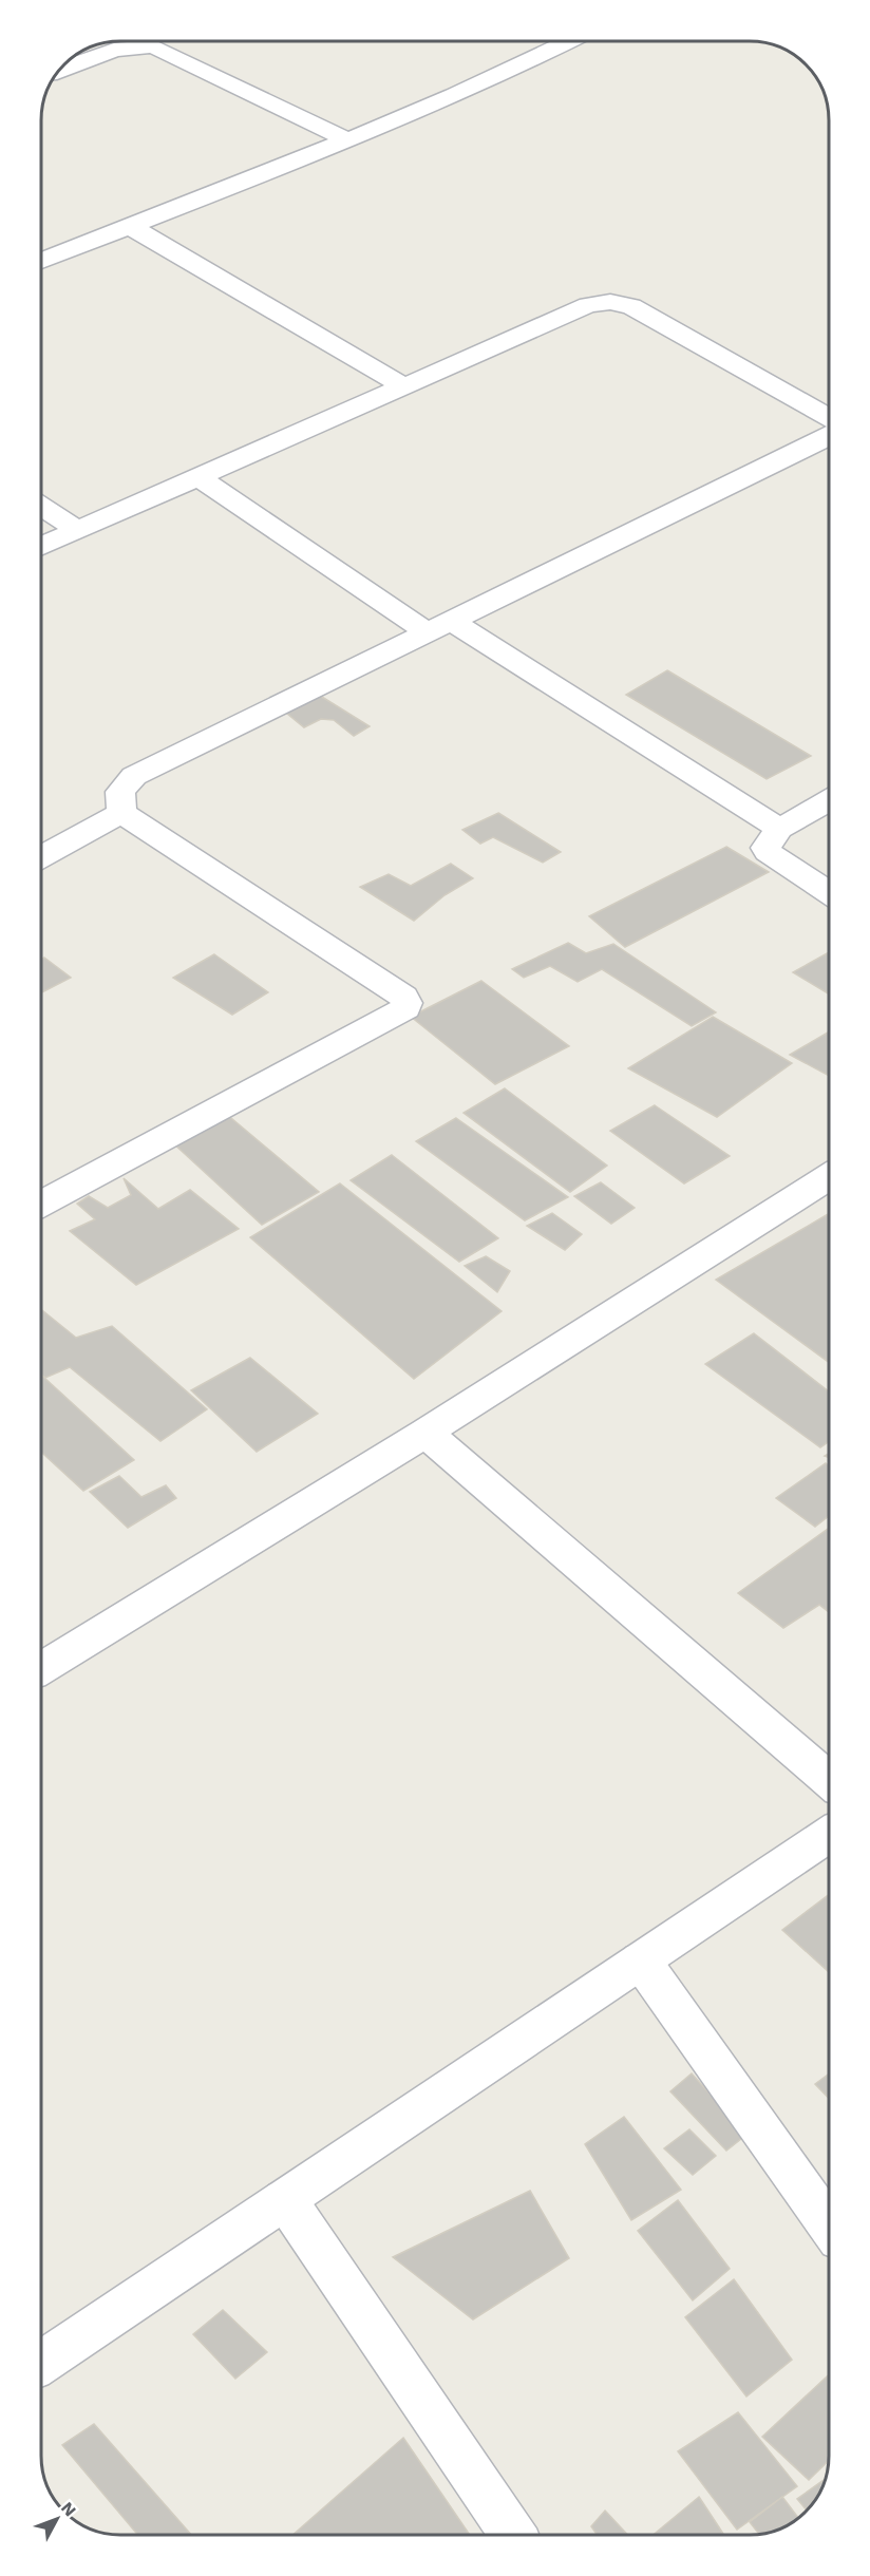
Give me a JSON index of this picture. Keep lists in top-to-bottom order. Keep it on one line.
{"north":"top right"}
